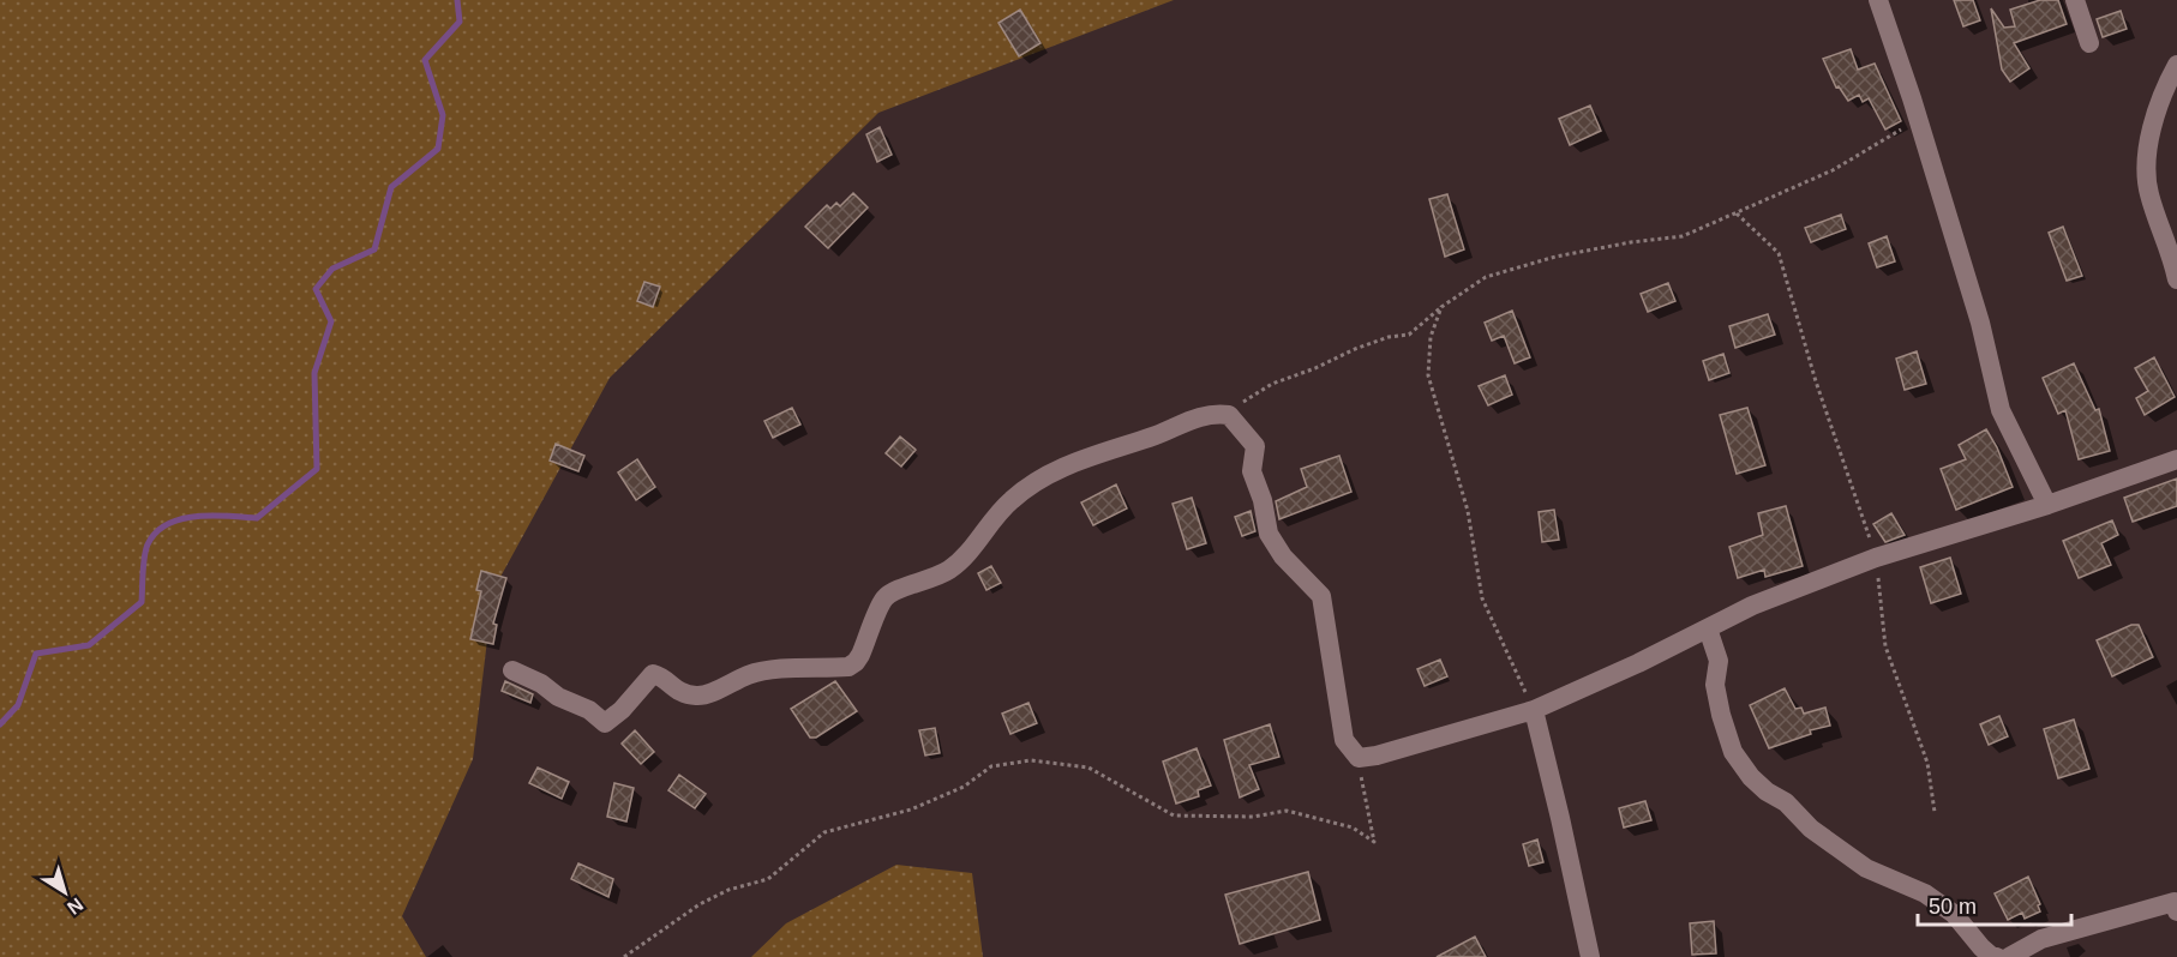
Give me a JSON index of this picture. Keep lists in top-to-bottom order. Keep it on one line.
{"scale_bar":"50 m","north":"bottom right"}
